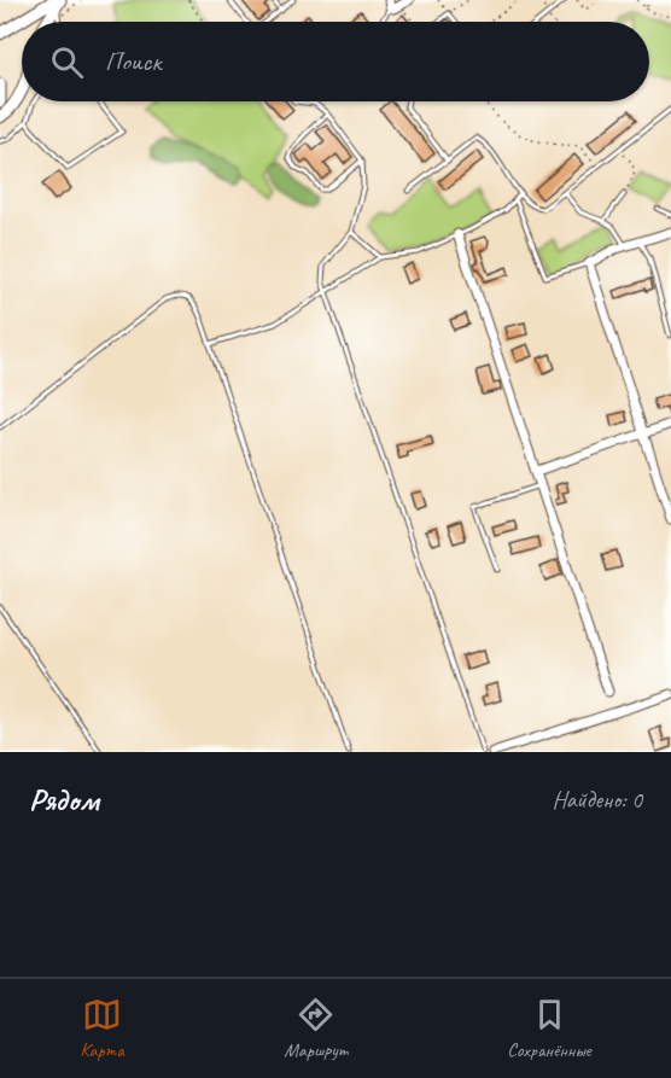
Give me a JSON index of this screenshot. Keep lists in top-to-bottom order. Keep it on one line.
{"page":{"search":"Поиск","heading":["Рядом","Найдено: 0"],"nav":["Карта","Маршрут","Сохранённые"]}}
